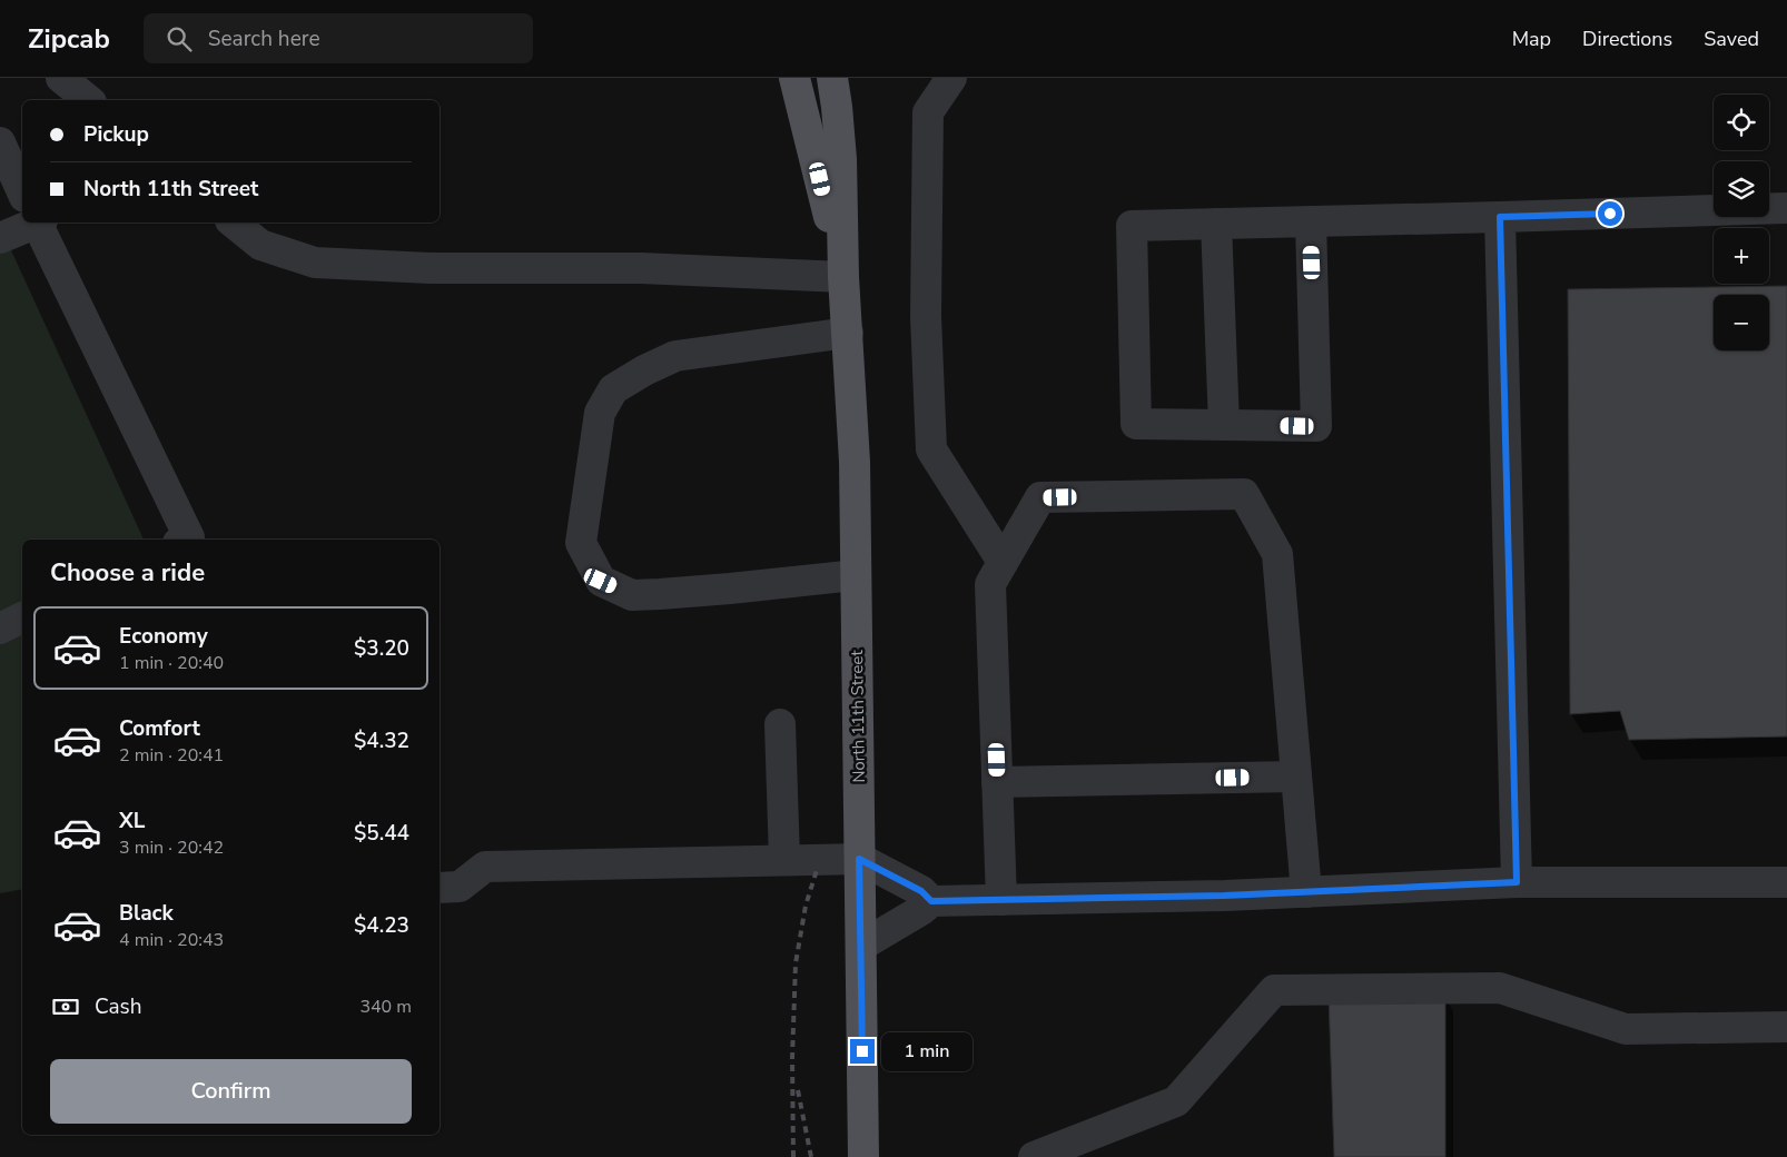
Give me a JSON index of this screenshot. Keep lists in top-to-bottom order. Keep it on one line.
{"streets":{"main road":["North 11th Street"]},"page":{"header":"Zipcab","search":"Search here","nav":["Map","Directions","Saved"],"map_buttons":["+","−"],"banner":["Pickup","North 11th Street"],"heading":"Choose a ride","list":[{"name":"Economy","note":"1 min · 20:40","value":"$3.20"},{"name":"Comfort","note":"2 min · 20:41","value":"$4.32"},{"name":"XL","note":"3 min · 20:42","value":"$5.44"},{"name":"Black","note":"4 min · 20:43","value":"$4.23"}],"pay":["Cash","340 m"],"bubble":"1 min","buttons":"Confirm"}}
